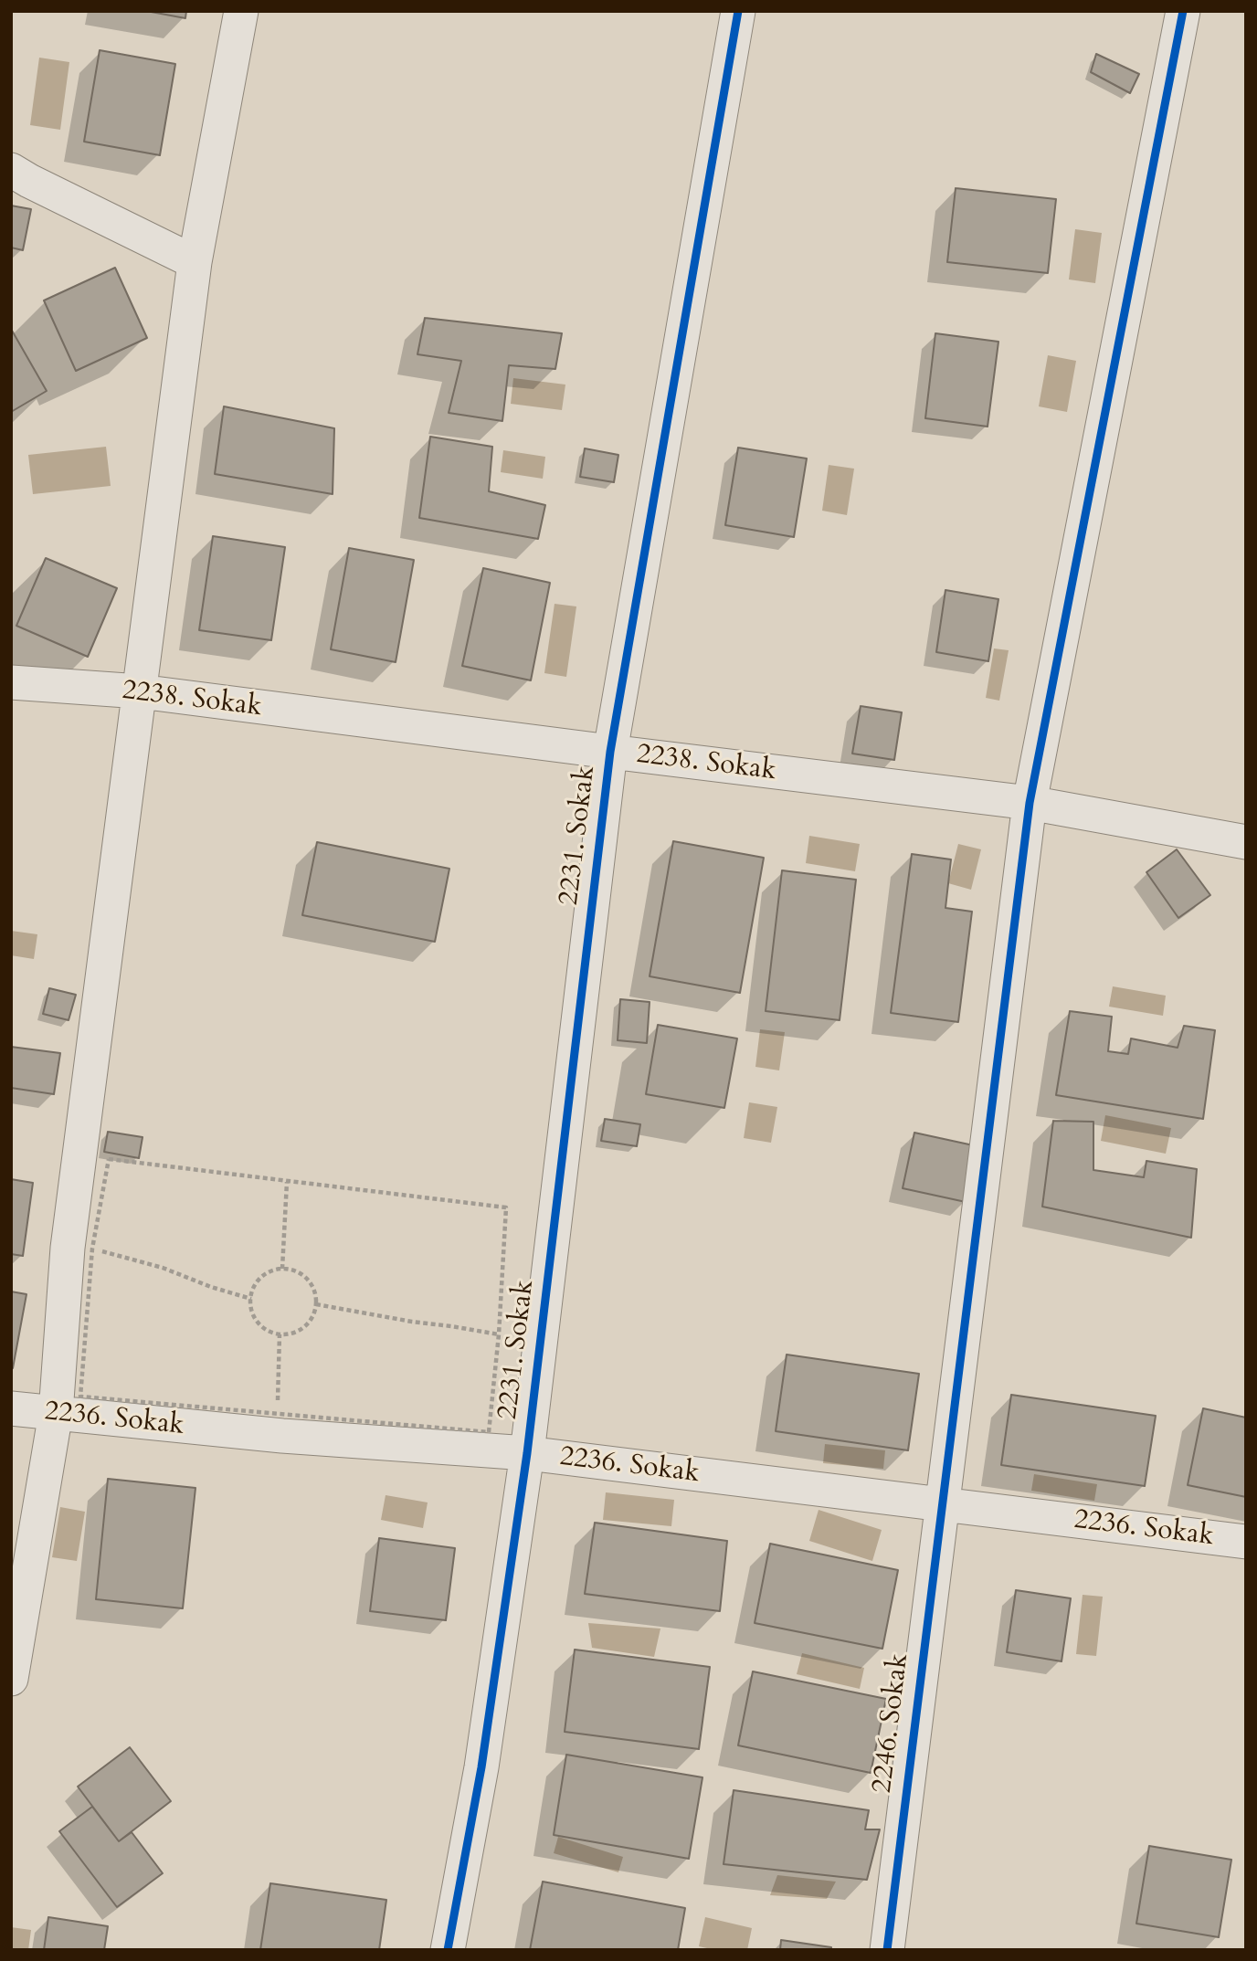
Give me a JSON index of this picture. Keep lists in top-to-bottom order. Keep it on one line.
{"streets":{"street":["2238. Sokak","2231. Sokak","2236. Sokak","2246. Sokak"]},"crossings":[["2238. Sokak","2231. Sokak"],["2238. Sokak","2246. Sokak"],["2231. Sokak","2236. Sokak"],["2236. Sokak","2246. Sokak"]]}
